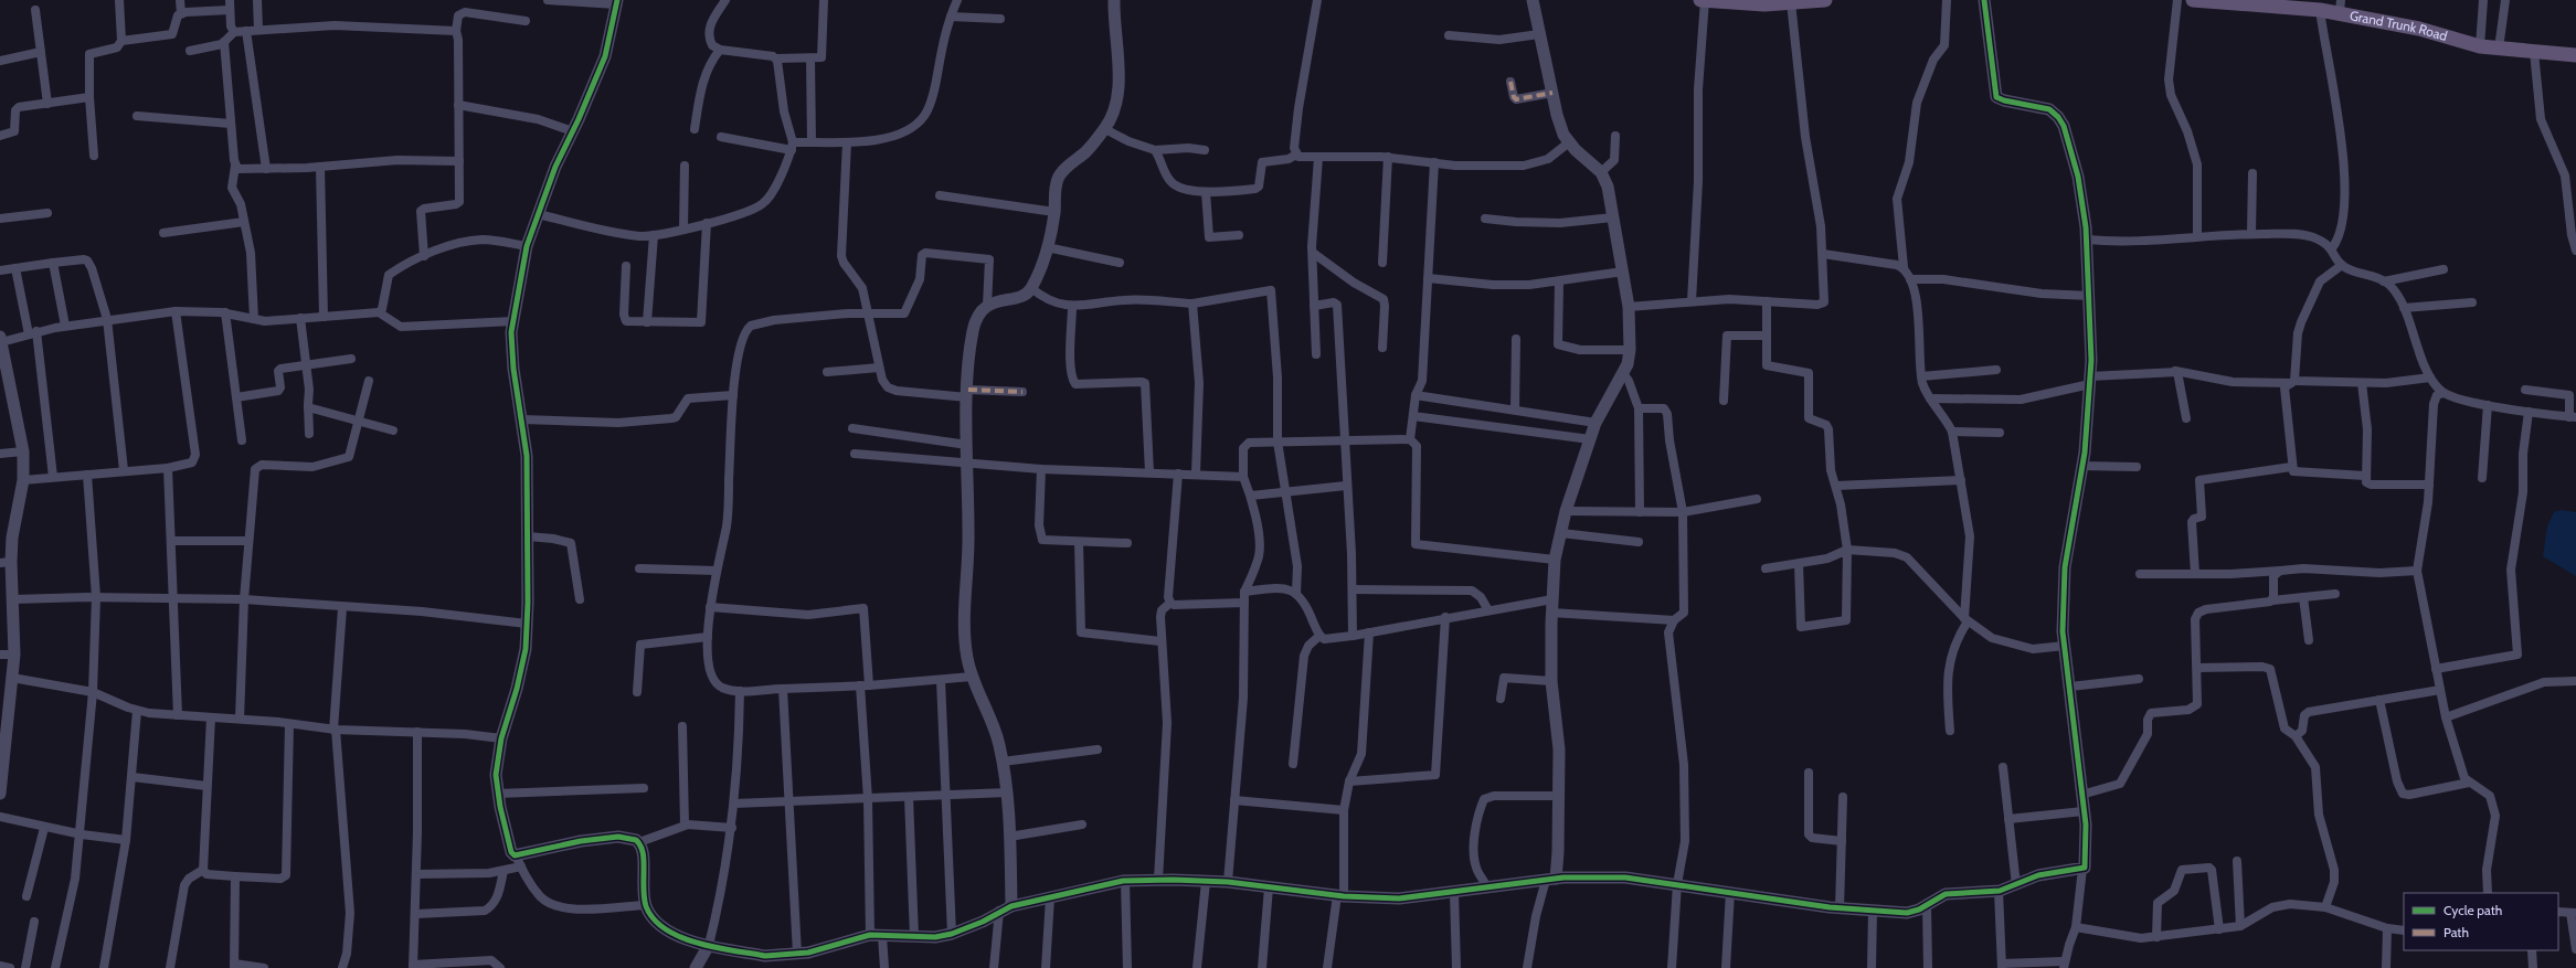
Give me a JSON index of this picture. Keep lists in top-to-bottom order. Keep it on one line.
{"streets":{"main road":["Grand Trunk Road"]},"legend":["Cycle path","Path"]}
